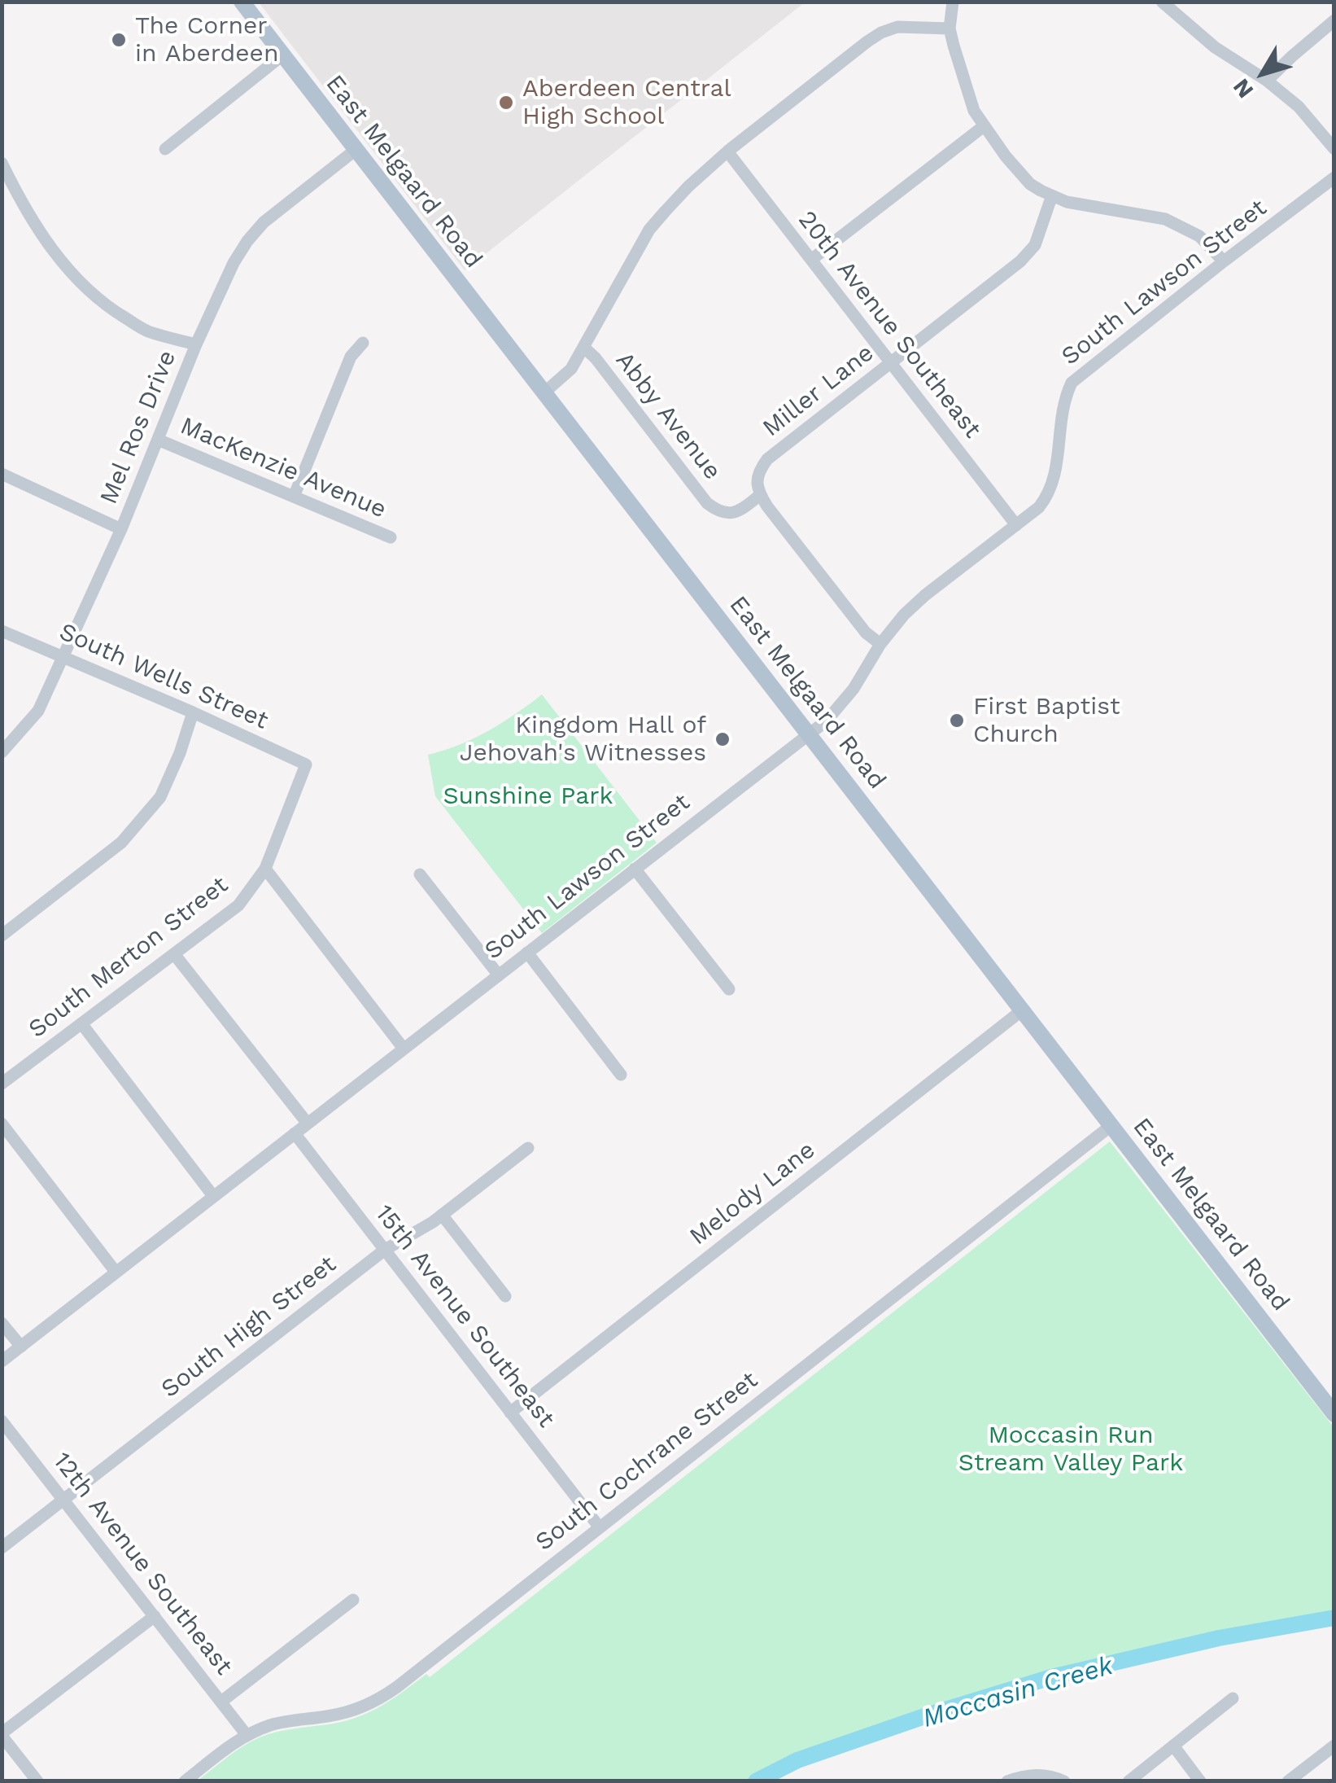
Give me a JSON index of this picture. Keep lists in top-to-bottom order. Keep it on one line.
{"streets":{"main road":["East Melgaard Road"],"street":["South Lawson Street","20th Avenue Southeast","Miller Lane","Abby Avenue","Mel Ros Drive","MacKenzie Avenue","South Wells Street","South Merton Street","Melody Lane","15th Avenue Southeast","South High Street","South Cochrane Street","12th Avenue Southeast"]},"crossings":[["East Melgaard Road","South Lawson Street"],["East Melgaard Road","Mel Ros Drive"],["East Melgaard Road","Melody Lane"],["East Melgaard Road","South Cochrane Street"],["South Lawson Street","20th Avenue Southeast"],["South Lawson Street","15th Avenue Southeast"],["20th Avenue Southeast","Miller Lane"],["Miller Lane","Abby Avenue"],["Mel Ros Drive","MacKenzie Avenue"],["Mel Ros Drive","South Wells Street"],["South Wells Street","South Merton Street"],["Melody Lane","15th Avenue Southeast"],["15th Avenue Southeast","South High Street"],["15th Avenue Southeast","South Cochrane Street"],["South High Street","12th Avenue Southeast"],["South Cochrane Street","12th Avenue Southeast"]],"water":["Moccasin Creek"],"parks":["Sunshine Park","Moccasin Run Stream Valley Park"],"places":["The Corner in Aberdeen","Aberdeen Central High School","First Baptist Church","Kingdom Hall of Jehovah's Witnesses"],"north":"bottom left"}
